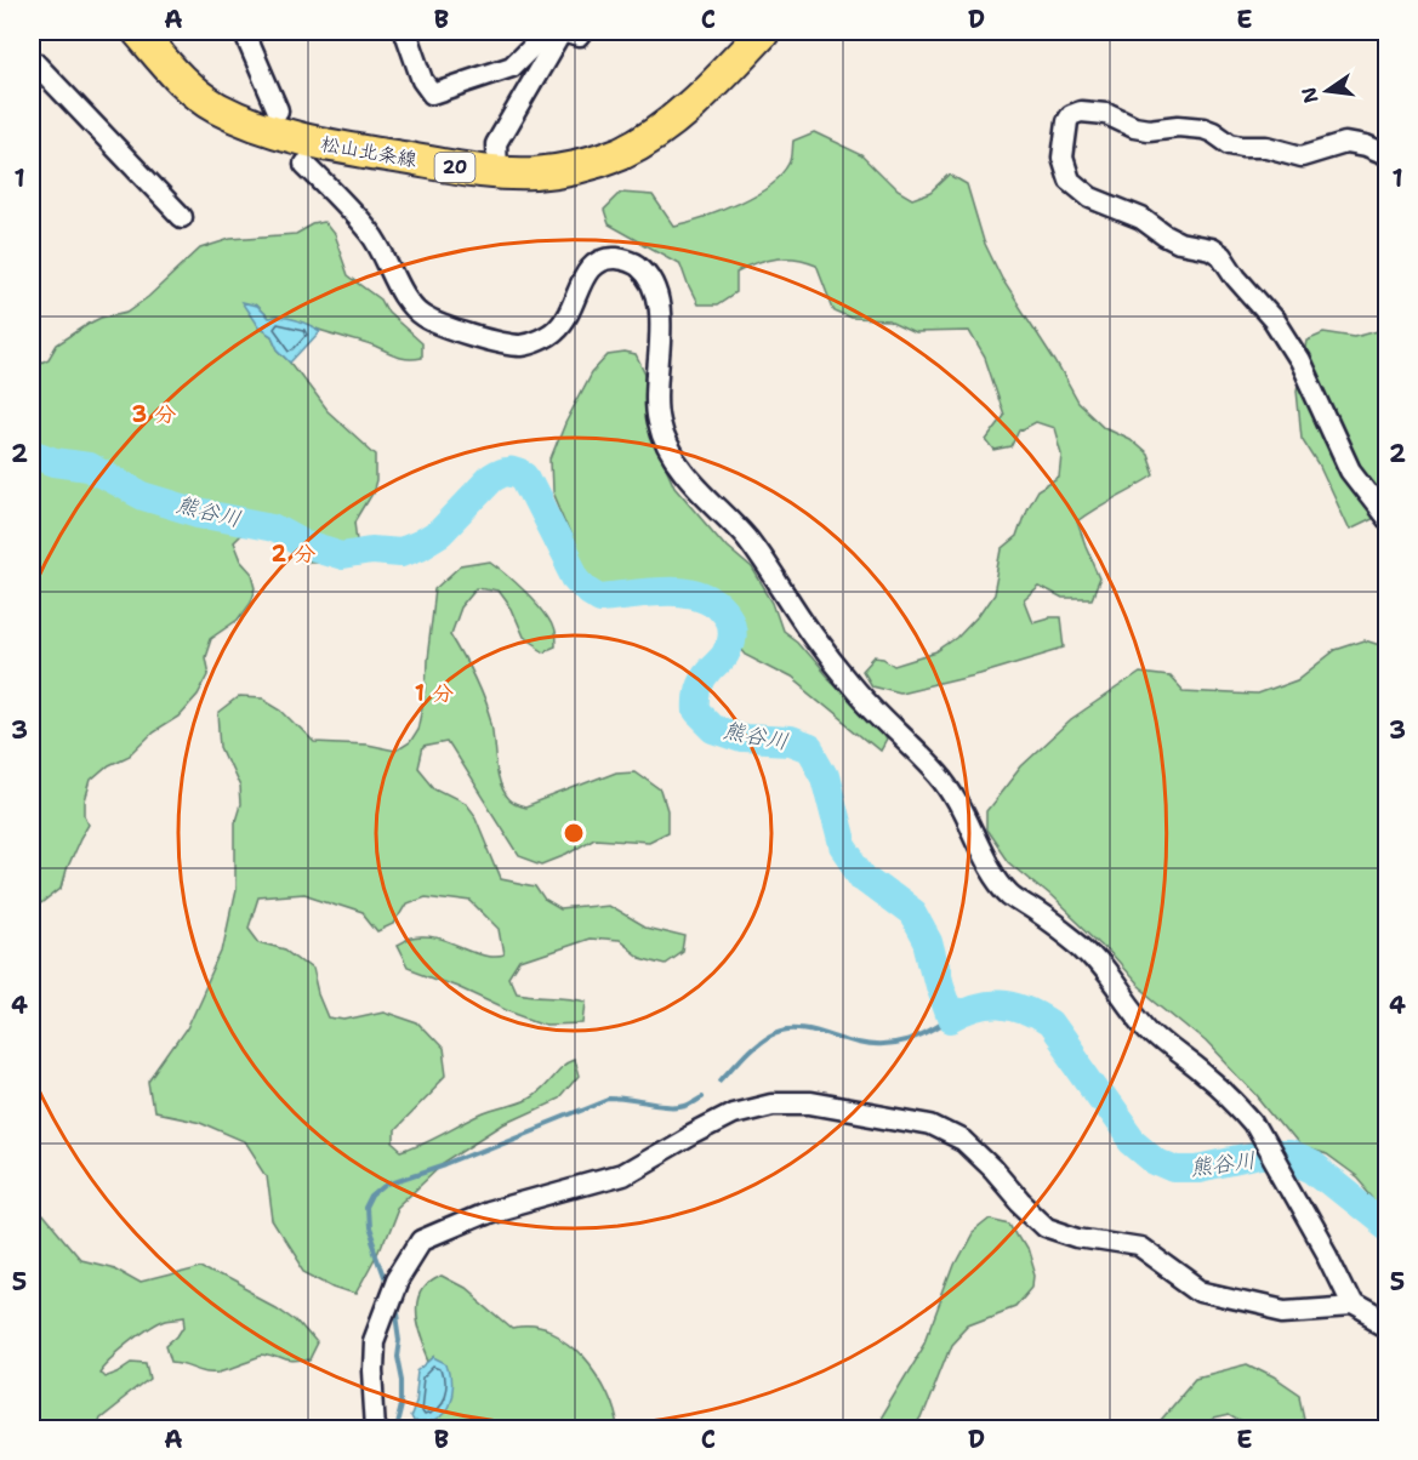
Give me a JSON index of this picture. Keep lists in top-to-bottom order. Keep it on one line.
{"streets":{"main road":["松山北条線","20"]},"water":["熊谷川"],"north":"left","grid":{"columns":["A","B","C","D","E"],"rows":["1","2","3","4","5"]},"rings":["3 分","2 分","1 分"]}
